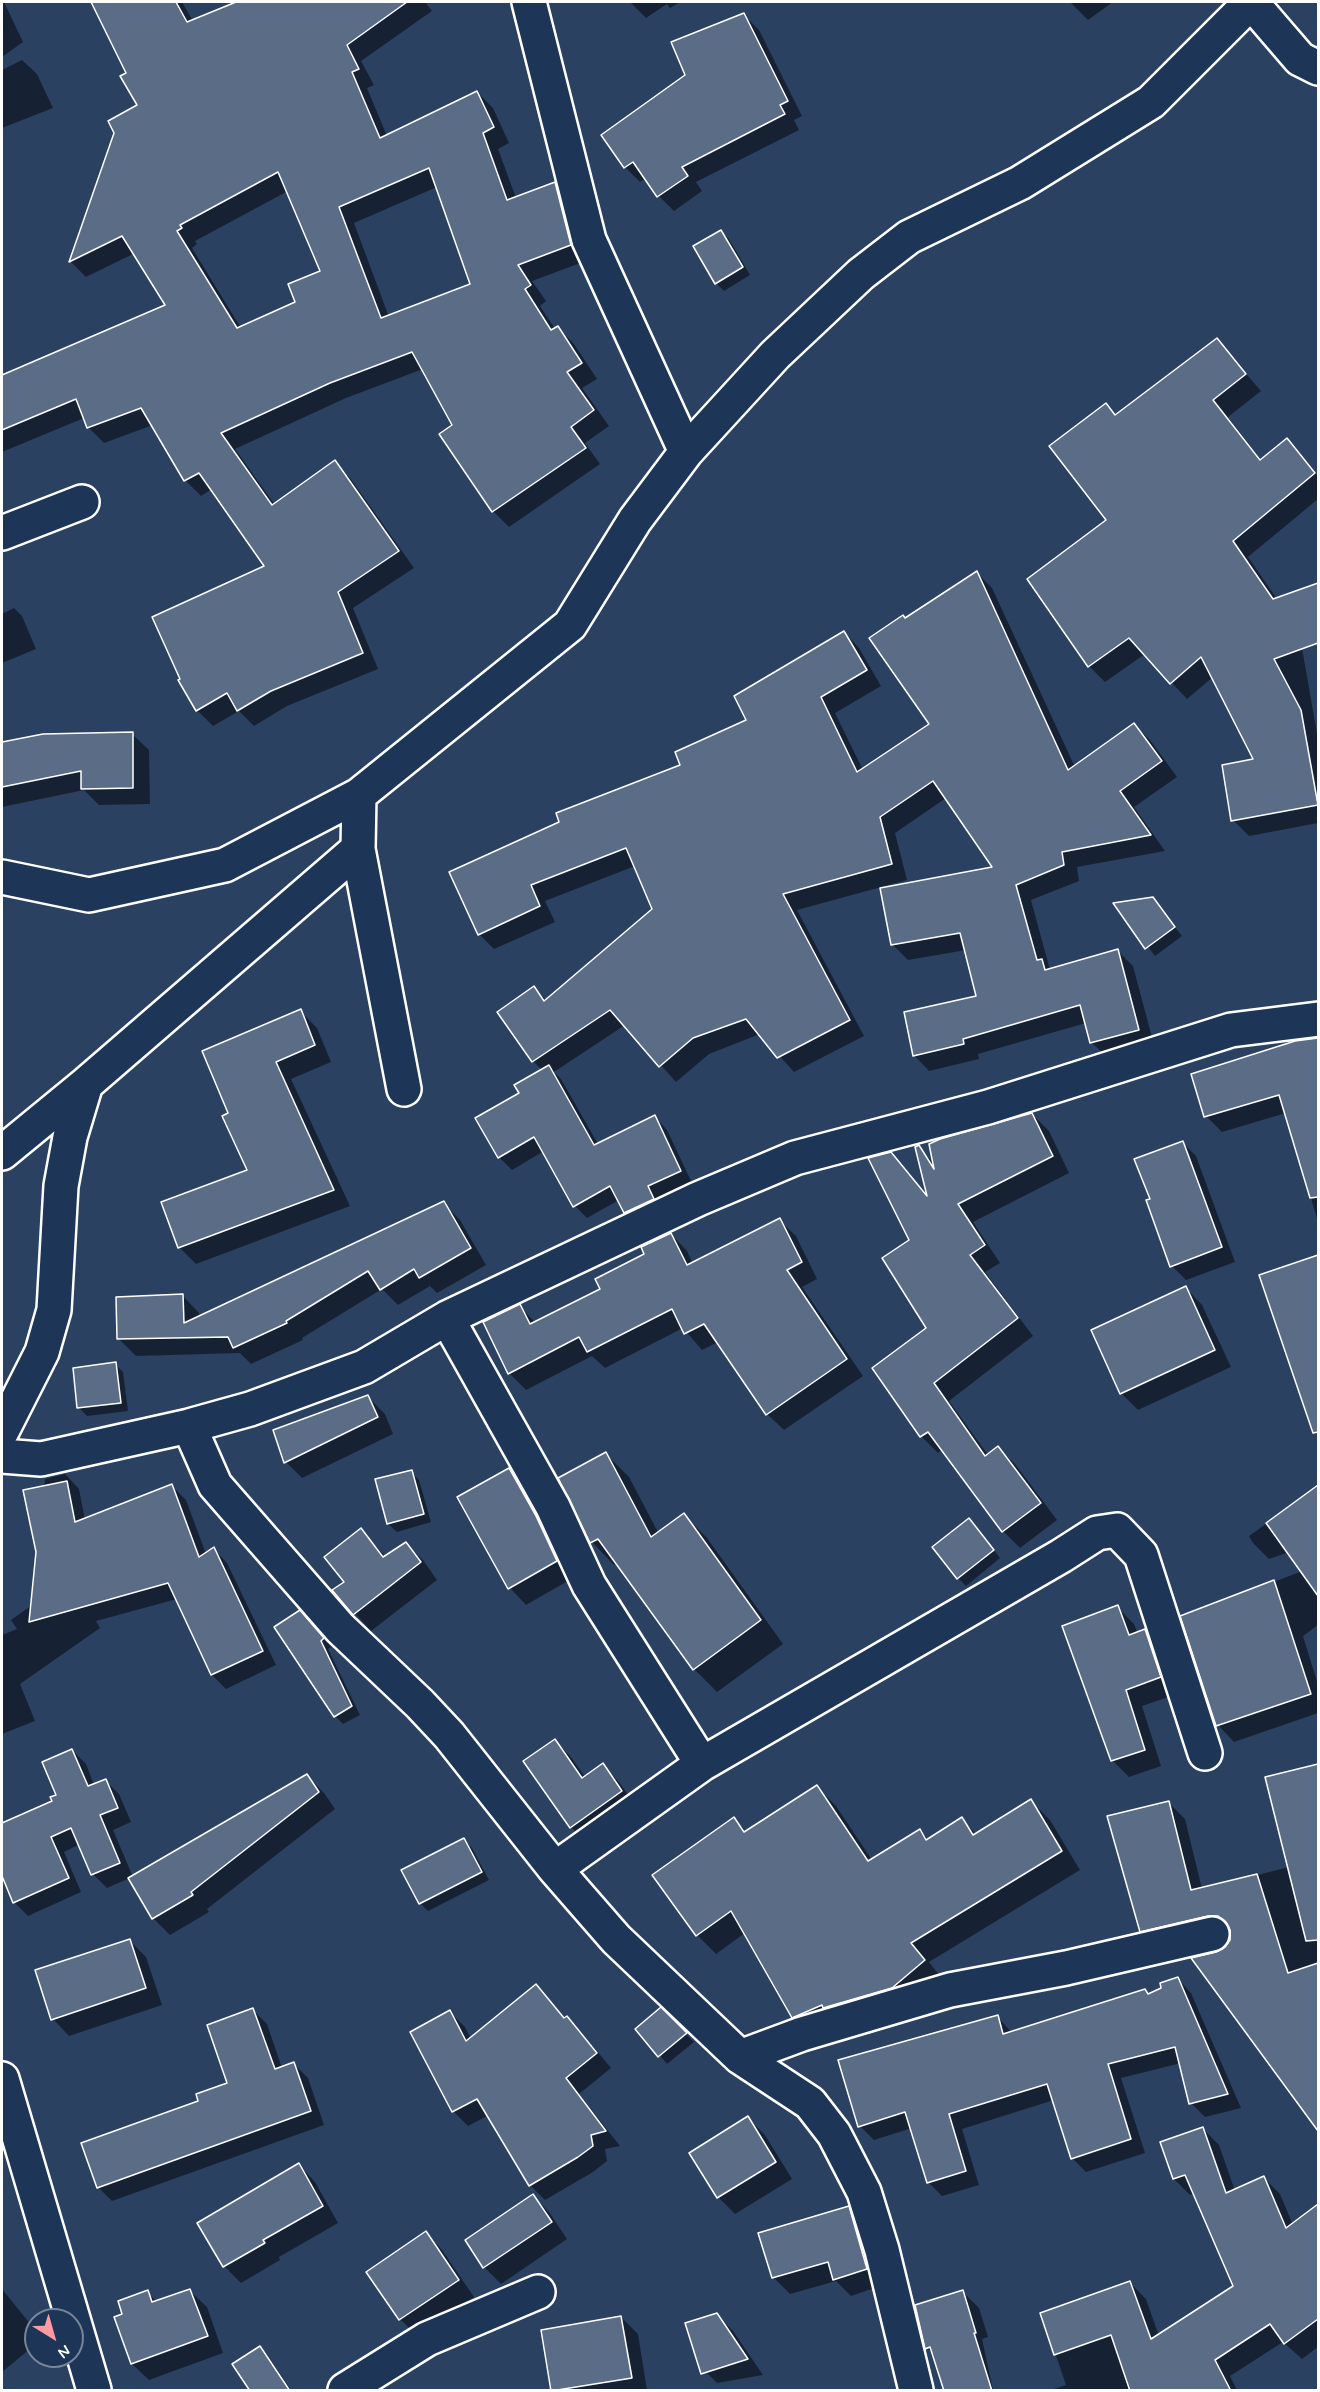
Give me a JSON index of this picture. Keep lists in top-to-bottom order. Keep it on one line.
{"north":"bottom right"}
